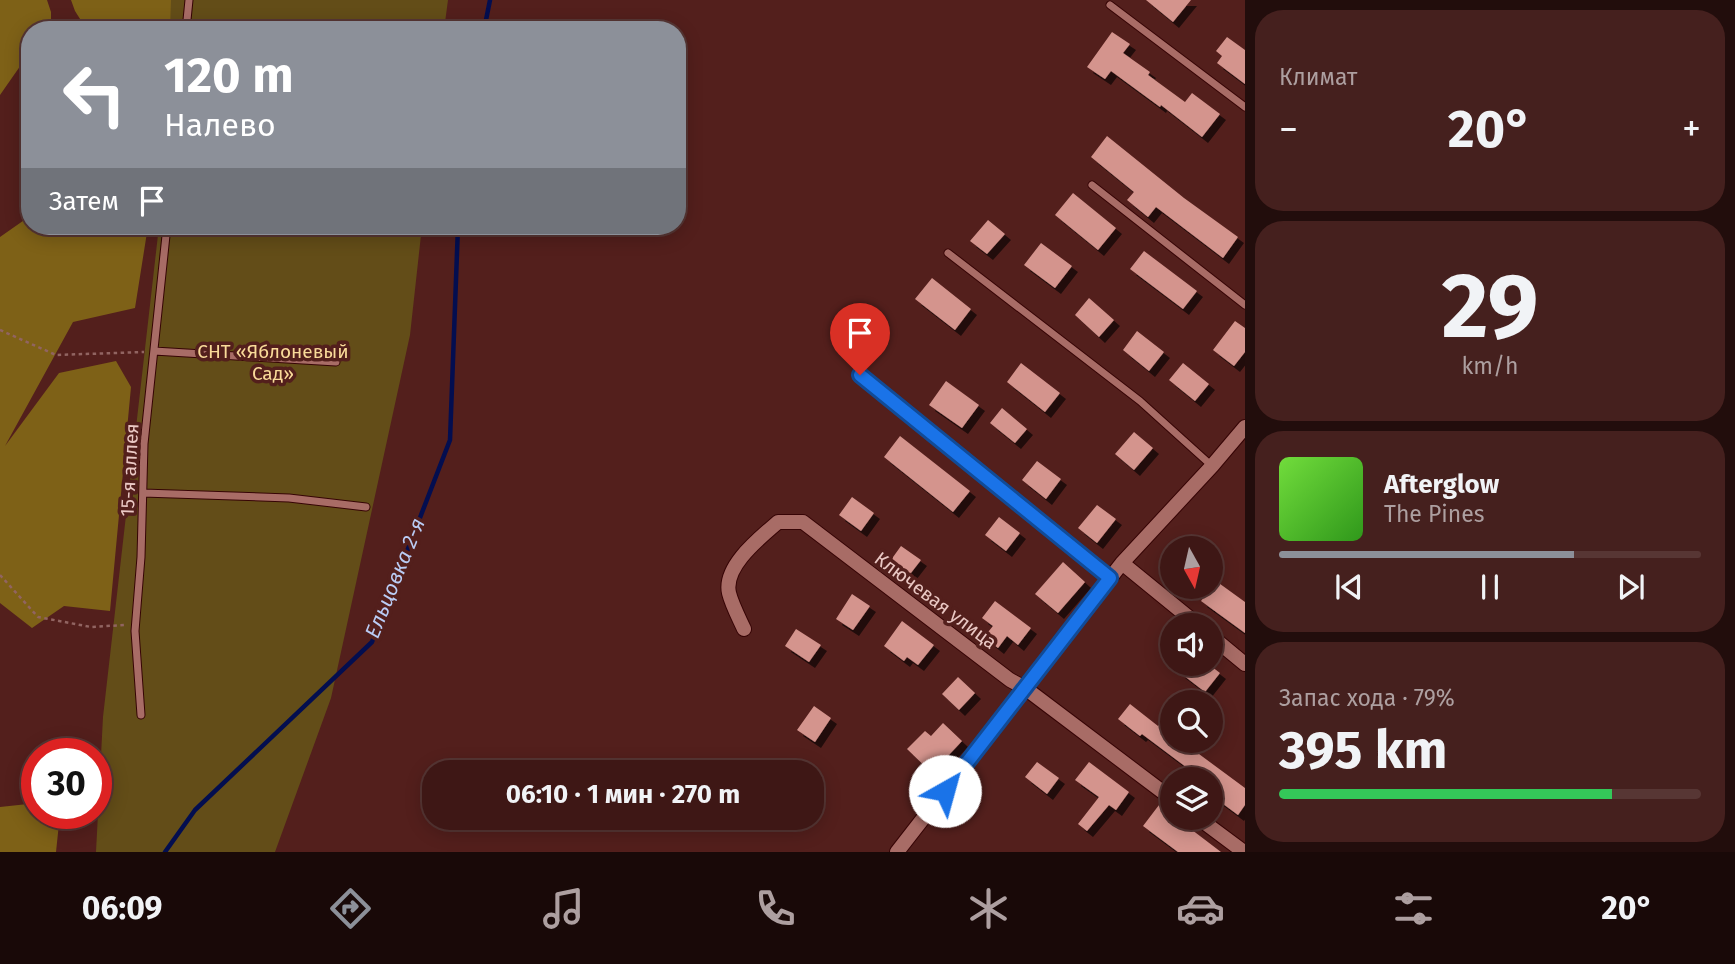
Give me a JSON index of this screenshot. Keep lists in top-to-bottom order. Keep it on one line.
{"streets":{"street":["Ключевая улица"],"lane":["15-я аллея"]},"water":["Ельцовка 2-я"],"parks":["СНТ «Яблоневый Сад»"],"north":"bottom","page":{"tile":["Климат",["29","km/h"],["Запас хода · 79%","395 km"]],"turn":["120 m","Налево"],"heat":["−","20°","+"],"then":"Затем","song":["Afterglow","The Pines"],"limit":"30","trip":"06:10 · 1 мин · 270 m","tabs":["06:09","20°"]}}
